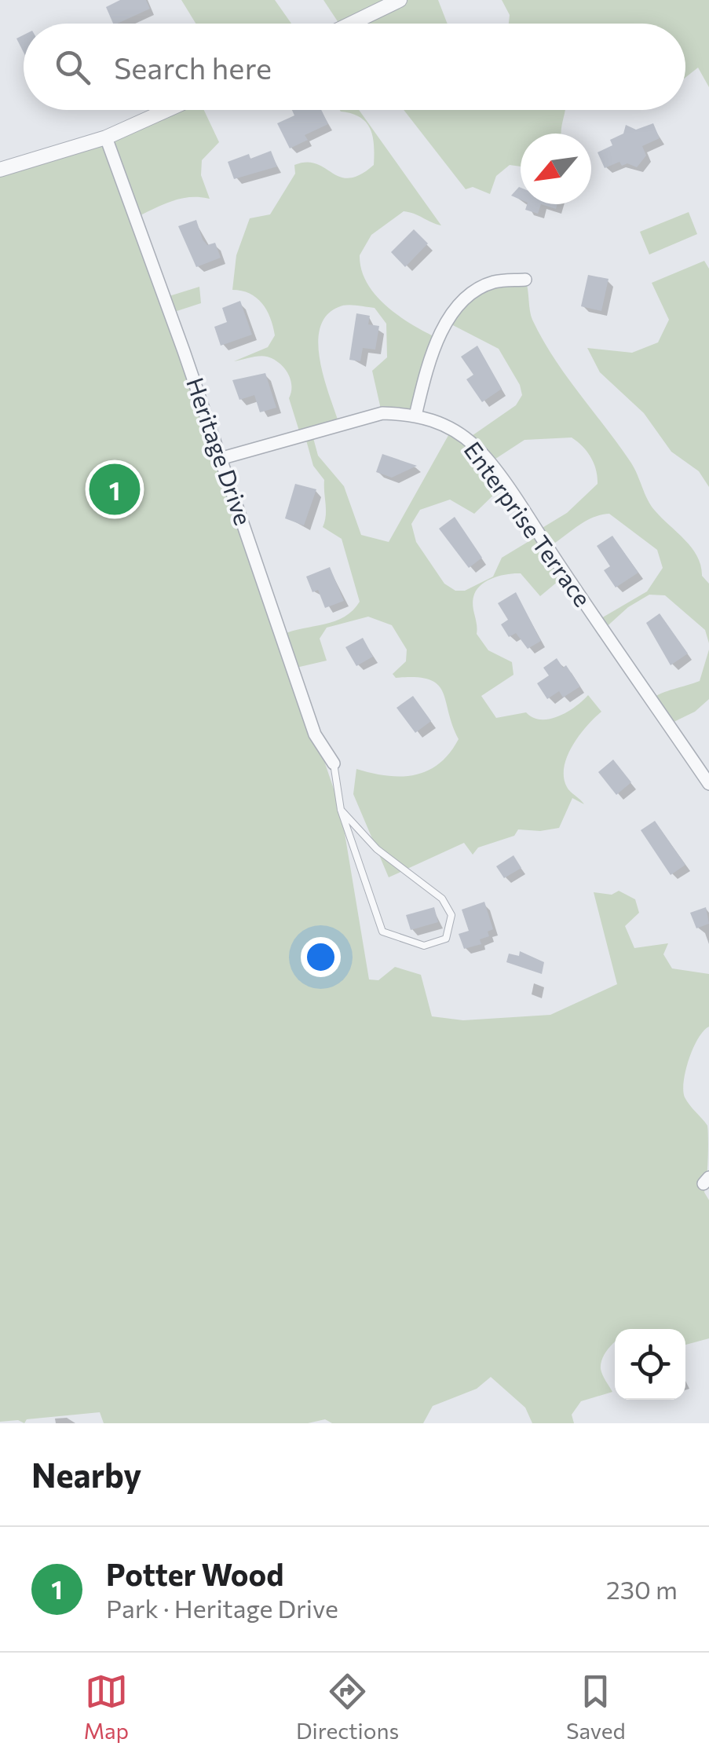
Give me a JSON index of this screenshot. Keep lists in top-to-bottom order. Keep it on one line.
{"streets":{"street":["Heritage Drive","Enterprise Terrace"]},"crossings":[["Heritage Drive","Enterprise Terrace"]],"north":"bottom left","page":{"search":"Search here","pins":"1","heading":"Nearby","list":[{"mark":"1","name":"Potter Wood","note":"Park · Heritage Drive","value":"230 m"}],"nav":["Map","Directions","Saved"]}}
